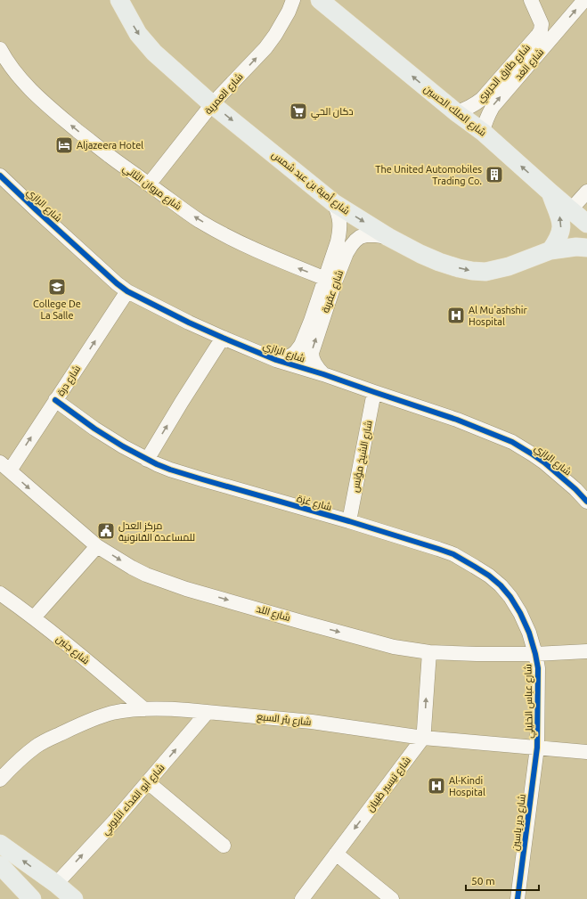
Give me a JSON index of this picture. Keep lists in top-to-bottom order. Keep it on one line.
{"streets":{"main road":["شارع الملك الحسين","شارع أمية بن عبد شمس"],"street":["شارع الغد","شارع طارق الحريري","شارع العمرية","شارع مروان الثاني","شارع الرازي","شارع عقربة","شارع درة","شارع الشيخ مؤنس","شارع غزة","شارع اللد","شارع جنين","شارع عباس الخليلي","شارع بئر السبع","شارع تيسير ظبيان","شارع أبو الفداء الأيوبي","شارع دير ياسين"]},"crossings":[["شارع الغد","شارع الملك الحسين"],["شارع طارق الحريري","شارع الملك الحسين"],["شارع العمرية","شارع أمية بن عبد شمس"],["شارع العمرية","شارع مروان الثاني"],["شارع أمية بن عبد شمس","شارع عقربة"],["شارع مروان الثاني","شارع عقربة"],["شارع الرازي","شارع عقربة"],["شارع الرازي","شارع درة"],["شارع الرازي","شارع الشيخ مؤنس"],["شارع درة","شارع غزة"],["شارع درة","شارع اللد"],["شارع الشيخ مؤنس","شارع غزة"],["شارع غزة","شارع اللد"],["شارع غزة","شارع عباس الخليلي"],["شارع اللد","شارع عباس الخليلي"],["شارع جنين","شارع بئر السبع"],["شارع عباس الخليلي","شارع بئر السبع"],["شارع عباس الخليلي","شارع دير ياسين"],["شارع بئر السبع","شارع تيسير ظبيان"],["شارع بئر السبع","شارع أبو الفداء الأيوبي"],["شارع بئر السبع","شارع دير ياسين"]],"one_way":["شارع الغد","شارع العمرية","شارع الملك الحسين","شارع أمية بن عبد شمس","شارع مروان الثاني","شارع اللد","شارع تيسير ظبيان","شارع أبو الفداء الأيوبي"],"places":{"supermarket":["دكان الحي"],"hotel":["Aljazeera Hotel"],"building":["The United Automobiles Trading Co."],"school or university":["College De La Salle"],"hospital":["Al Mu'ashshir Hospital","Al-Kindi Hospital"],"public building":["مركز العدل للمساعدة القانونية"]},"scale_bar":"50 m"}
